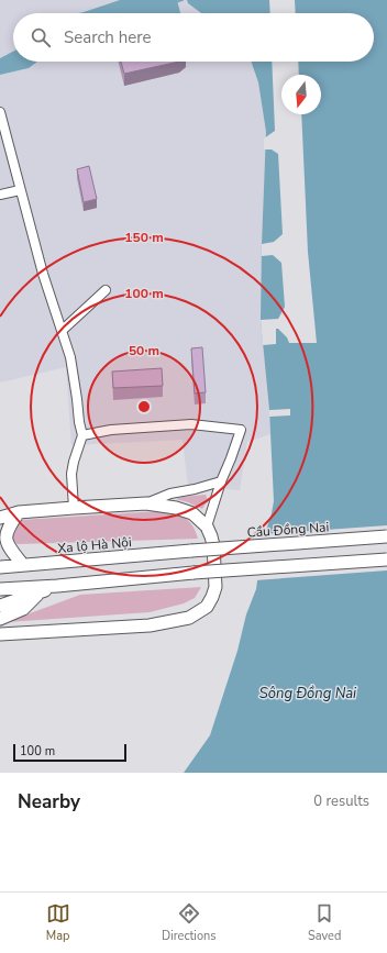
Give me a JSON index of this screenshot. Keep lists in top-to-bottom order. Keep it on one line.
{"streets":{"highway":["Cầu Đồng Nai","Xa lộ Hà Nội"]},"crossings":[["Cầu Đồng Nai","Xa lộ Hà Nội"]],"water":["Sông Đồng Nai"],"scale_bar":"100 m","north":"bottom","page":{"search":"Search here","scale":"100 m","heading":["Nearby","0 results"],"nav":["Map","Directions","Saved"]},"rings":["150 m","100 m","50 m"]}
